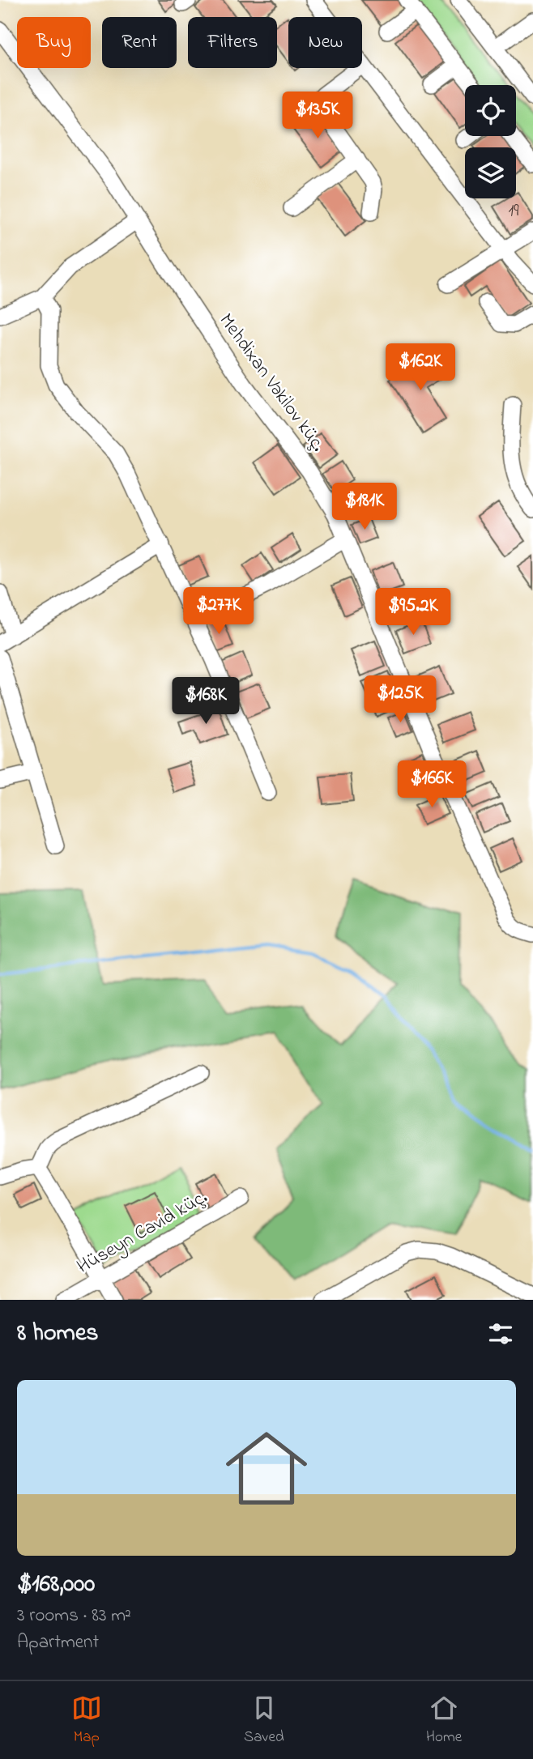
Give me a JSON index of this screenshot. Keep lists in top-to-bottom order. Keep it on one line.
{"streets":{"street":["Mehdixan Vəkilov küç.","Hüseyn Cavid küç."]},"house_numbers":["19"],"page":{"chip":["Buy","Rent","Filters","New"],"price":["$135K","$162K","$181K","$277K","$95.2K","$125K","$168K","$166K"],"heading":"8 homes","list":[{"name":"$168,000","note":"3 rooms · 83 m² · Apartment"}],"tabs":["Map","Saved","Home"]}}
